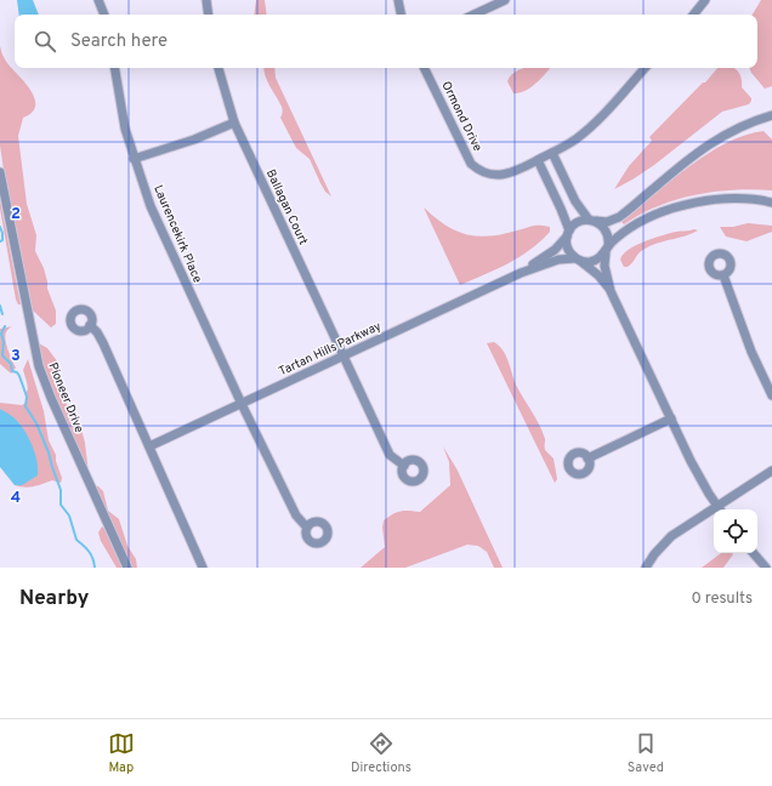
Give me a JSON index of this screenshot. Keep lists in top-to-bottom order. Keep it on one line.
{"streets":{"street":["Ormond Drive","Ballagan Court","Laurencekirk Place","Tartan Hills Parkway","Pioneer Drive"]},"crossings":[["Ballagan Court","Tartan Hills Parkway"],["Laurencekirk Place","Tartan Hills Parkway"]],"page":{"search":"Search here","heading":["Nearby","0 results"],"nav":["Map","Directions","Saved"]},"grid":{"rows":["2","3","4"]}}
